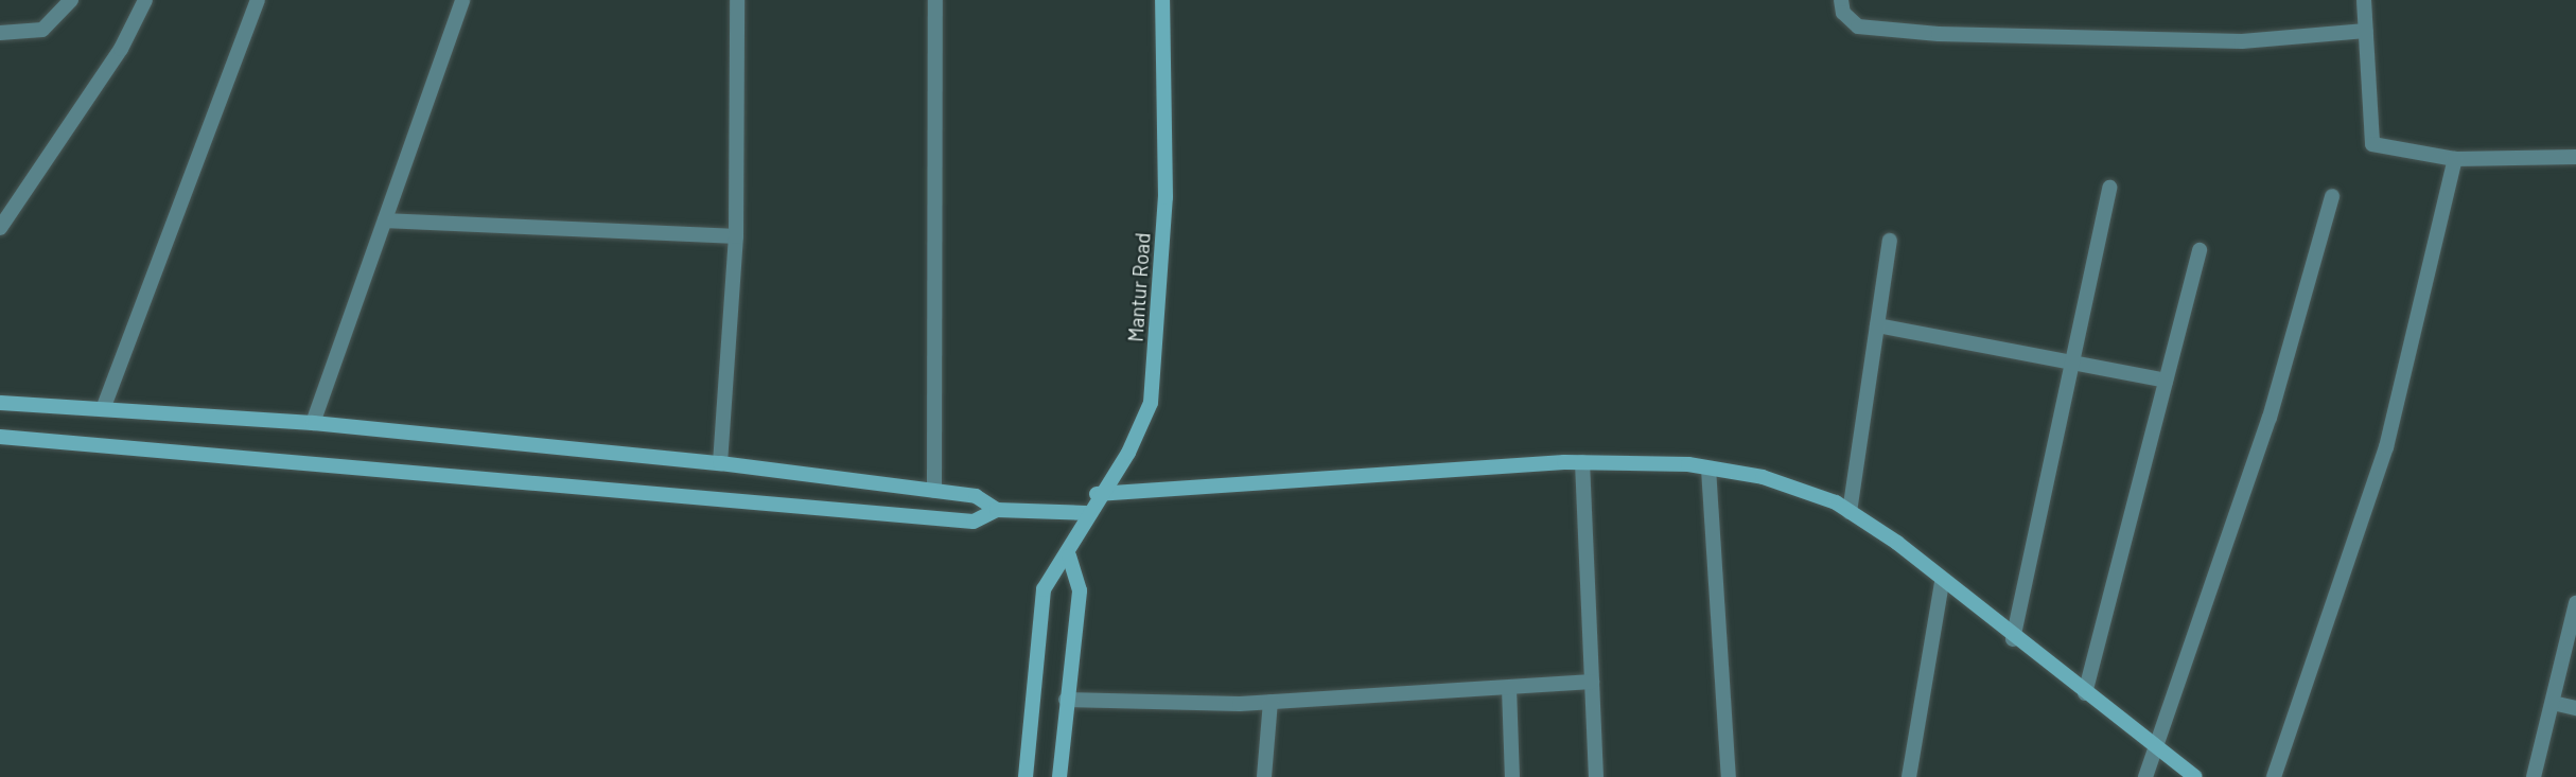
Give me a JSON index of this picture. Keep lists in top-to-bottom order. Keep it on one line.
{"streets":{"street":["Mantur Road"]}}
